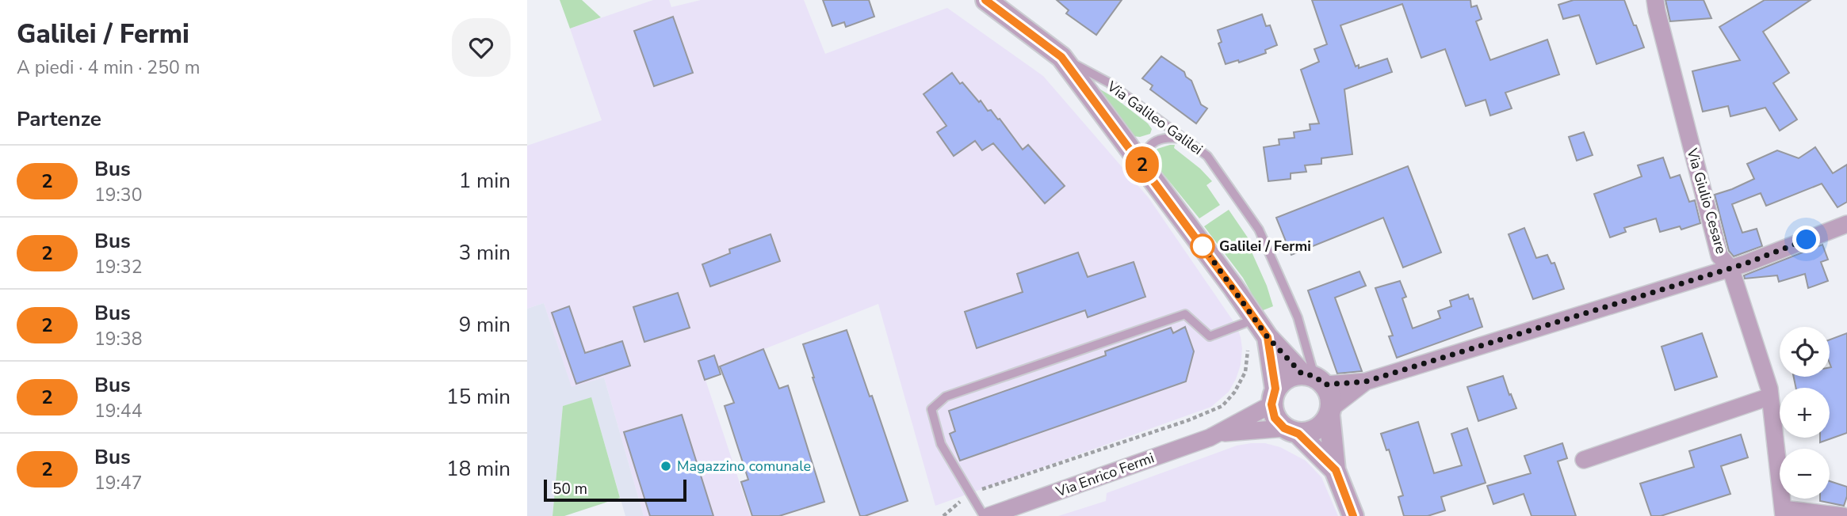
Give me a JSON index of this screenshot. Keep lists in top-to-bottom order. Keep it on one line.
{"streets":{"street":["Via Galileo Galilei","Via Giulio Cesare","Via Enrico Fermi"]},"crossings":[["Via Galileo Galilei","Via Enrico Fermi"]],"places":["Galilei / Fermi","Magazzino comunale"],"lines":["bus line 2"],"scale_bar":"50 m","page":{"heading":[["Galilei / Fermi","A piedi · 4 min · 250 m"],"Partenze"],"on_map":"2","list":[{"mark":"2","name":"Bus","note":"19:30","value":"1 min"},{"mark":"2","name":"Bus","note":"19:32","value":"3 min"},{"mark":"2","name":"Bus","note":"19:38","value":"9 min"},{"mark":"2","name":"Bus","note":"19:44","value":"15 min"},{"mark":"2","name":"Bus","note":"19:47","value":"18 min"}],"map_buttons":["+","−"],"scale":"50 m"}}
